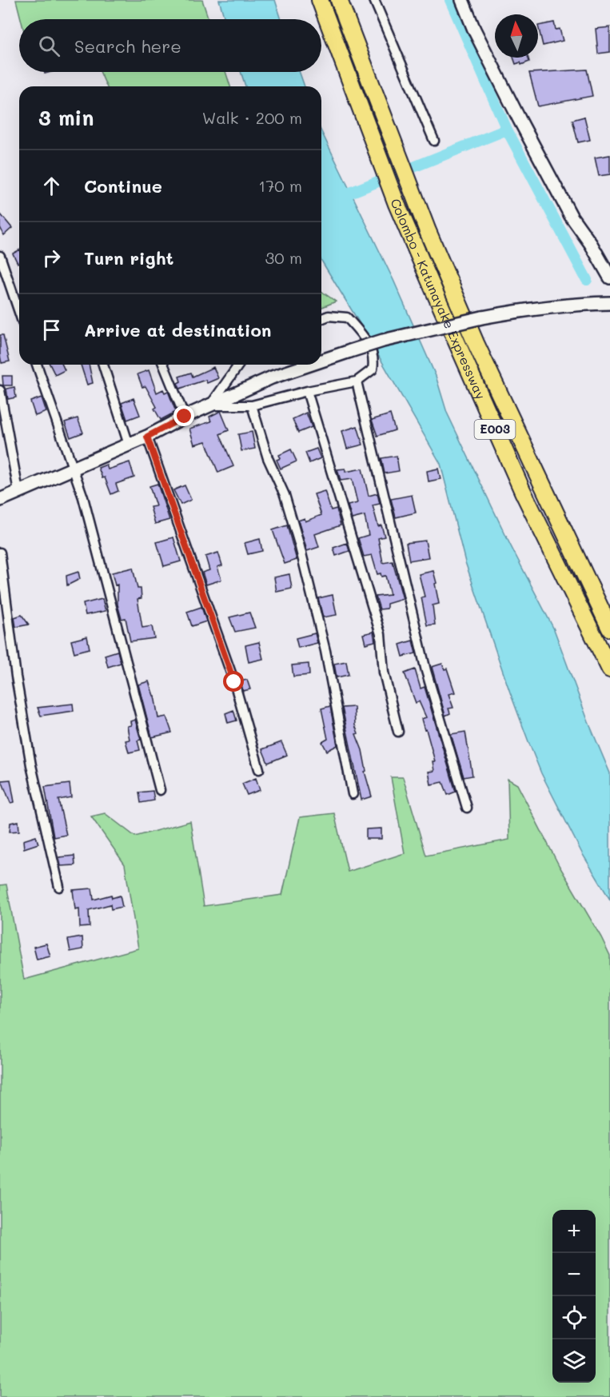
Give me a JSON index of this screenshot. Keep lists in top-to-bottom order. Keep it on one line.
{"streets":{"highway":["Colombo - Katunayake Expressway","E003"]},"north":"top","page":{"search":"Search here","heading":["3 min","Walk · 200 m"],"list":[["Continue","170 m"],["Turn right","30 m"],"Arrive at destination"],"map_buttons":["+","−"]}}
